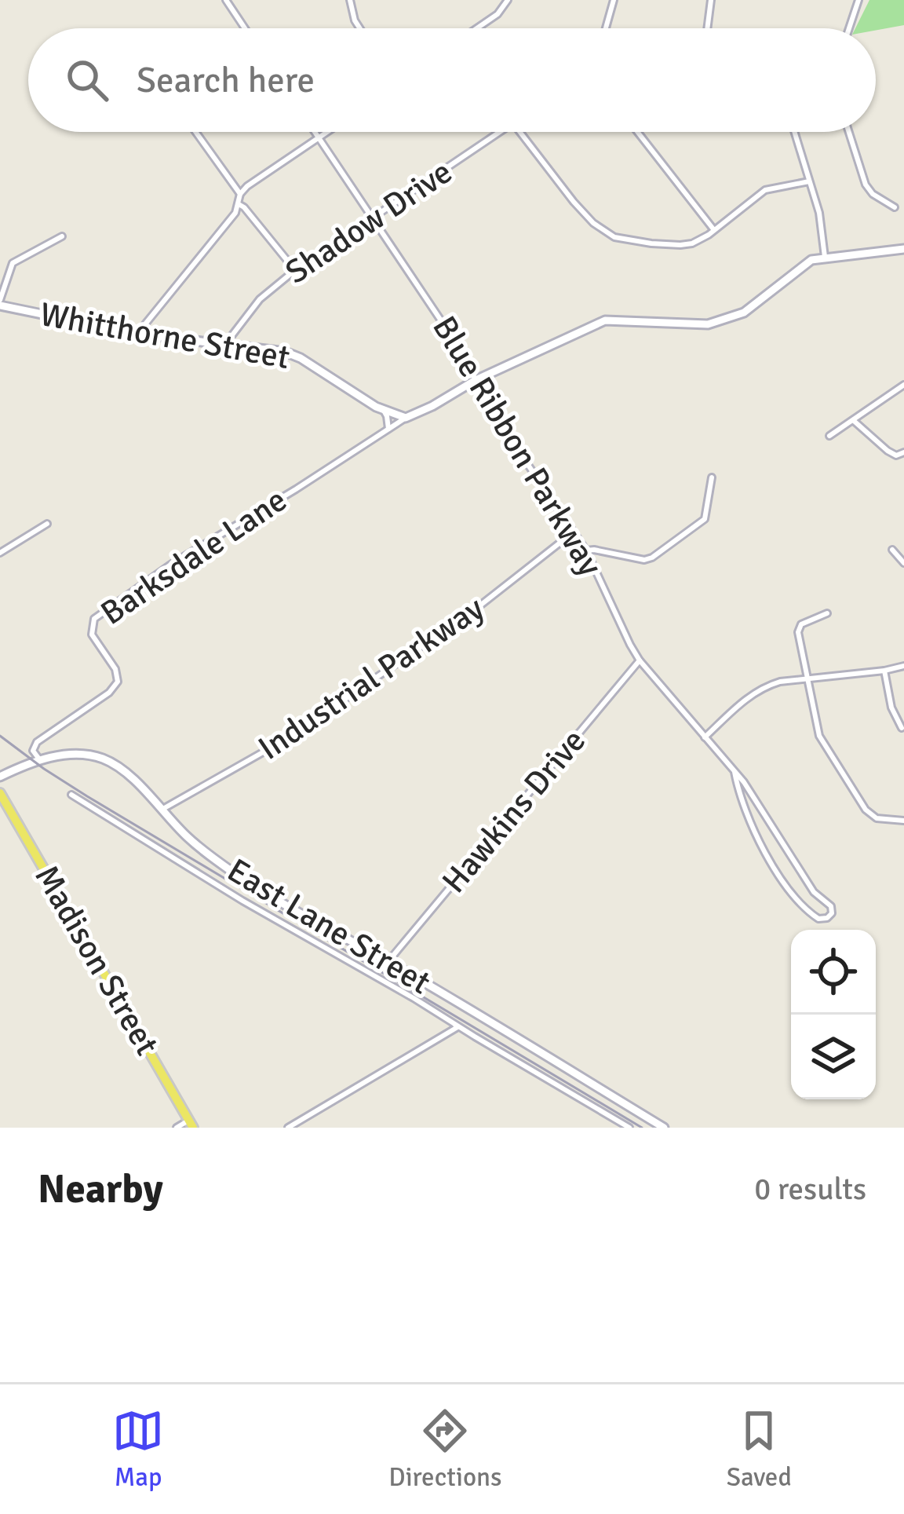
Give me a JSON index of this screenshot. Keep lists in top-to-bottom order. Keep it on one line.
{"streets":{"main road":["Madison Street"],"street":["Shadow Drive","Whitthorne Street","Blue Ribbon Parkway","Barksdale Lane","Industrial Parkway","Hawkins Drive","East Lane Street"]},"crossings":[["Shadow Drive","Whitthorne Street"],["Shadow Drive","Blue Ribbon Parkway"],["Whitthorne Street","Barksdale Lane"],["Blue Ribbon Parkway","Industrial Parkway"],["Blue Ribbon Parkway","Hawkins Drive"],["Barksdale Lane","East Lane Street"],["Industrial Parkway","East Lane Street"],["Hawkins Drive","East Lane Street"]],"page":{"search":"Search here","heading":["Nearby","0 results"],"nav":["Map","Directions","Saved"]}}
